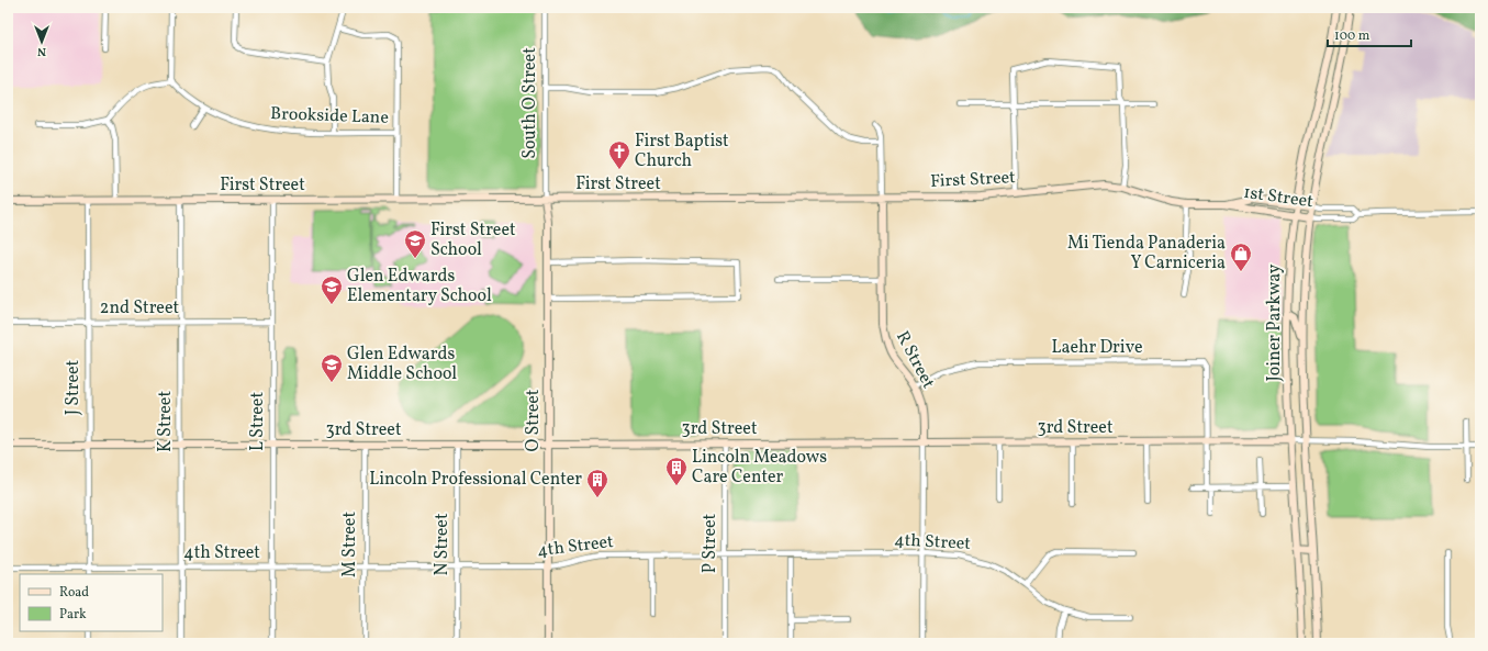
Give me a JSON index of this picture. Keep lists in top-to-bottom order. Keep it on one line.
{"streets":{"street":["South O Street","Brookside Lane","First Street","1st Street","2nd Street","Joiner Parkway","Laehr Drive","R Street","J Street","O Street","K Street","L Street","3rd Street","4th Street","P Street","M Street","N Street"]},"crossings":[["South O Street","First Street"],["South O Street","O Street"],["First Street","1st Street"],["First Street","R Street"],["First Street","J Street"],["First Street","O Street"],["First Street","K Street"],["First Street","L Street"],["1st Street","Joiner Parkway"],["2nd Street","J Street"],["2nd Street","K Street"],["2nd Street","L Street"],["Joiner Parkway","3rd Street"],["Laehr Drive","R Street"],["Laehr Drive","3rd Street"],["R Street","3rd Street"],["R Street","4th Street"],["J Street","3rd Street"],["J Street","4th Street"],["O Street","3rd Street"],["O Street","4th Street"],["K Street","3rd Street"],["K Street","4th Street"],["L Street","3rd Street"],["L Street","4th Street"],["3rd Street","P Street"],["3rd Street","M Street"],["3rd Street","N Street"],["4th Street","P Street"],["4th Street","M Street"],["4th Street","N Street"]],"places":{"church":["First Baptist Church"],"school or university":["First Street School","Glen Edwards Elementary School","Glen Edwards Middle School"],"shop":["Mi Tienda Panaderia Y Carniceria"],"building":["Lincoln Meadows Care Center","Lincoln Professional Center"]},"legend":["Road","Park"],"scale_bar":"100 m","north":"bottom"}
